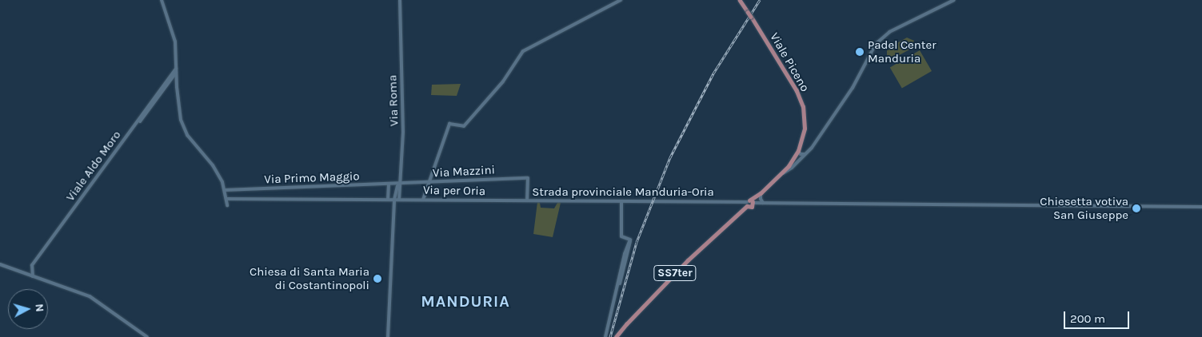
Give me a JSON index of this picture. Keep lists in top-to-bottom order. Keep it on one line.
{"streets":{"main road":["Viale Piceno","SS7ter"],"street":["Via Roma","Viale Aldo Moro","Via Mazzini","Via Primo Maggio","Via per Oria","Strada provinciale Manduria-Oria"]},"crossings":[["Viale Piceno","Strada provinciale Manduria-Oria"],["Via Roma","Via Mazzini"],["Via Roma","Via Primo Maggio"],["Via Roma","Via per Oria"],["Via Mazzini","Via Primo Maggio"],["Via Mazzini","Strada provinciale Manduria-Oria"],["Via per Oria","Strada provinciale Manduria-Oria"]],"districts":["MANDURIA"],"places":["Padel Center Manduria","Chiesetta votiva San Giuseppe","Chiesa di Santa Maria di Costantinopoli"],"scale_bar":"200 m","north":"right"}
